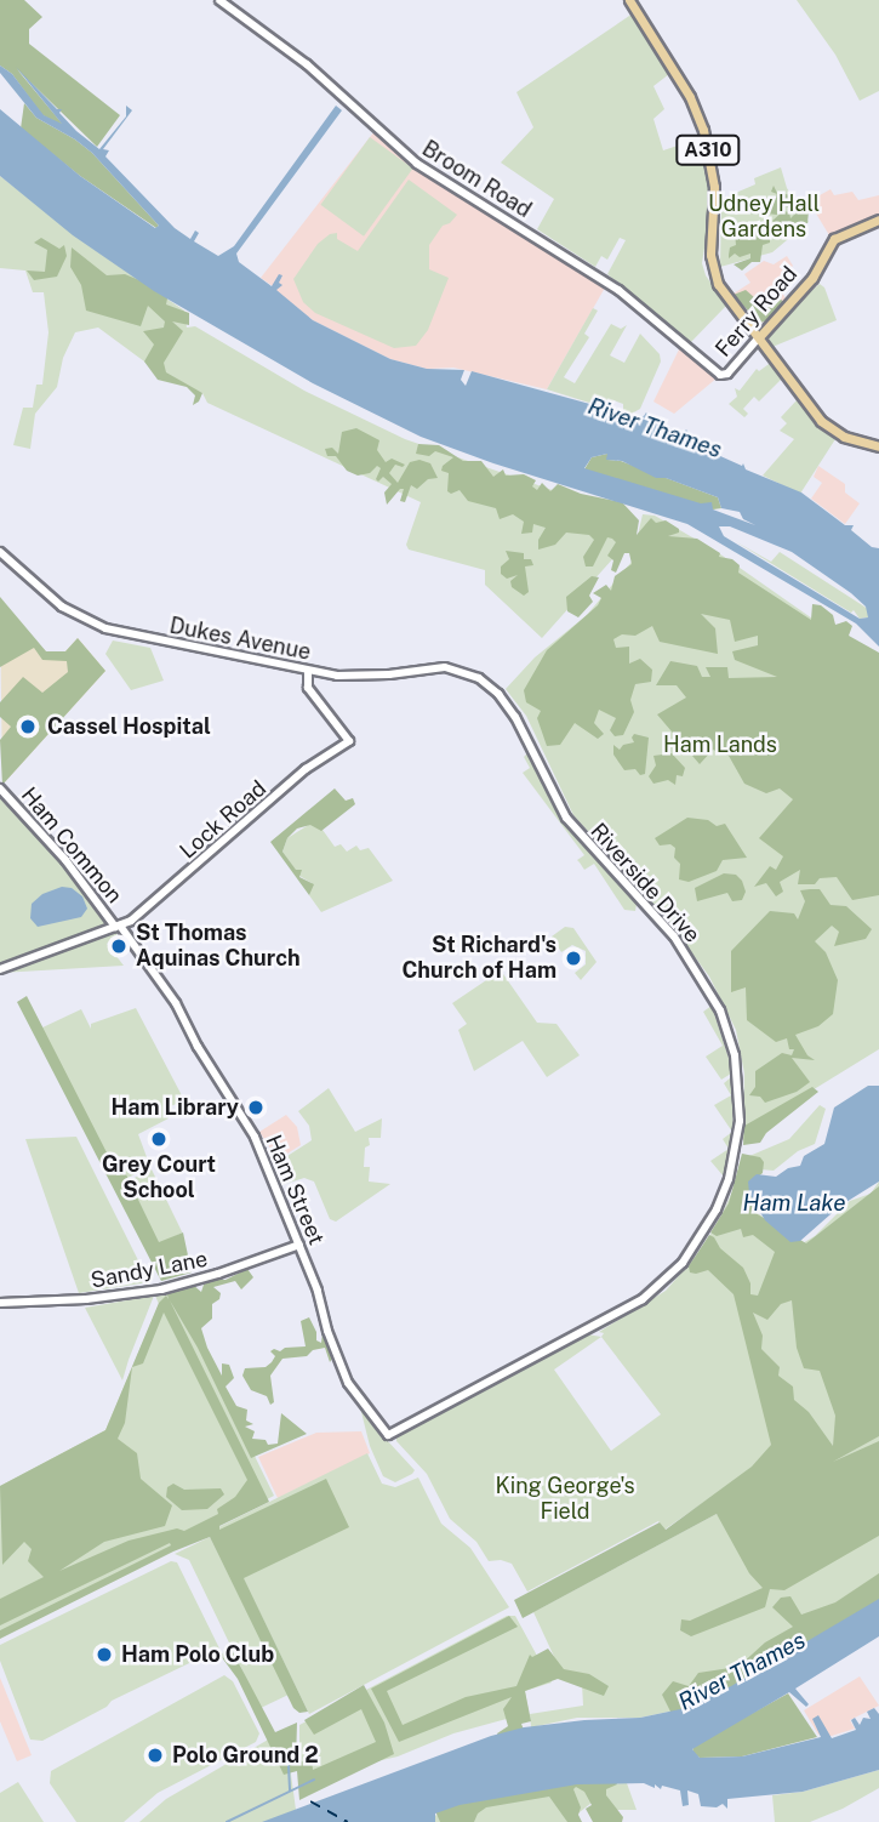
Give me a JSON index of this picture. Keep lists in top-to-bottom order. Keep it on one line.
{"streets":{"main road":["A310","Ferry Road"],"street":["Broom Road","Dukes Avenue","Lock Road","Ham Common","Riverside Drive","Ham Street","Sandy Lane"]},"crossings":[["A310","Ferry Road"],["Broom Road","Ferry Road"],["Dukes Avenue","Lock Road"],["Dukes Avenue","Riverside Drive"],["Lock Road","Ham Common"],["Lock Road","Ham Street"],["Ham Common","Ham Street"],["Riverside Drive","Ham Street"],["Ham Street","Sandy Lane"]],"water":["River Thames","Ham Lake"],"parks":["Udney Hall Gardens","Ham Lands","King George's Field"],"places":["Cassel Hospital","St Thomas Aquinas Church","St Richard's Church of Ham","Ham Library","Grey Court School","Ham Polo Club","Polo Ground 2"]}
